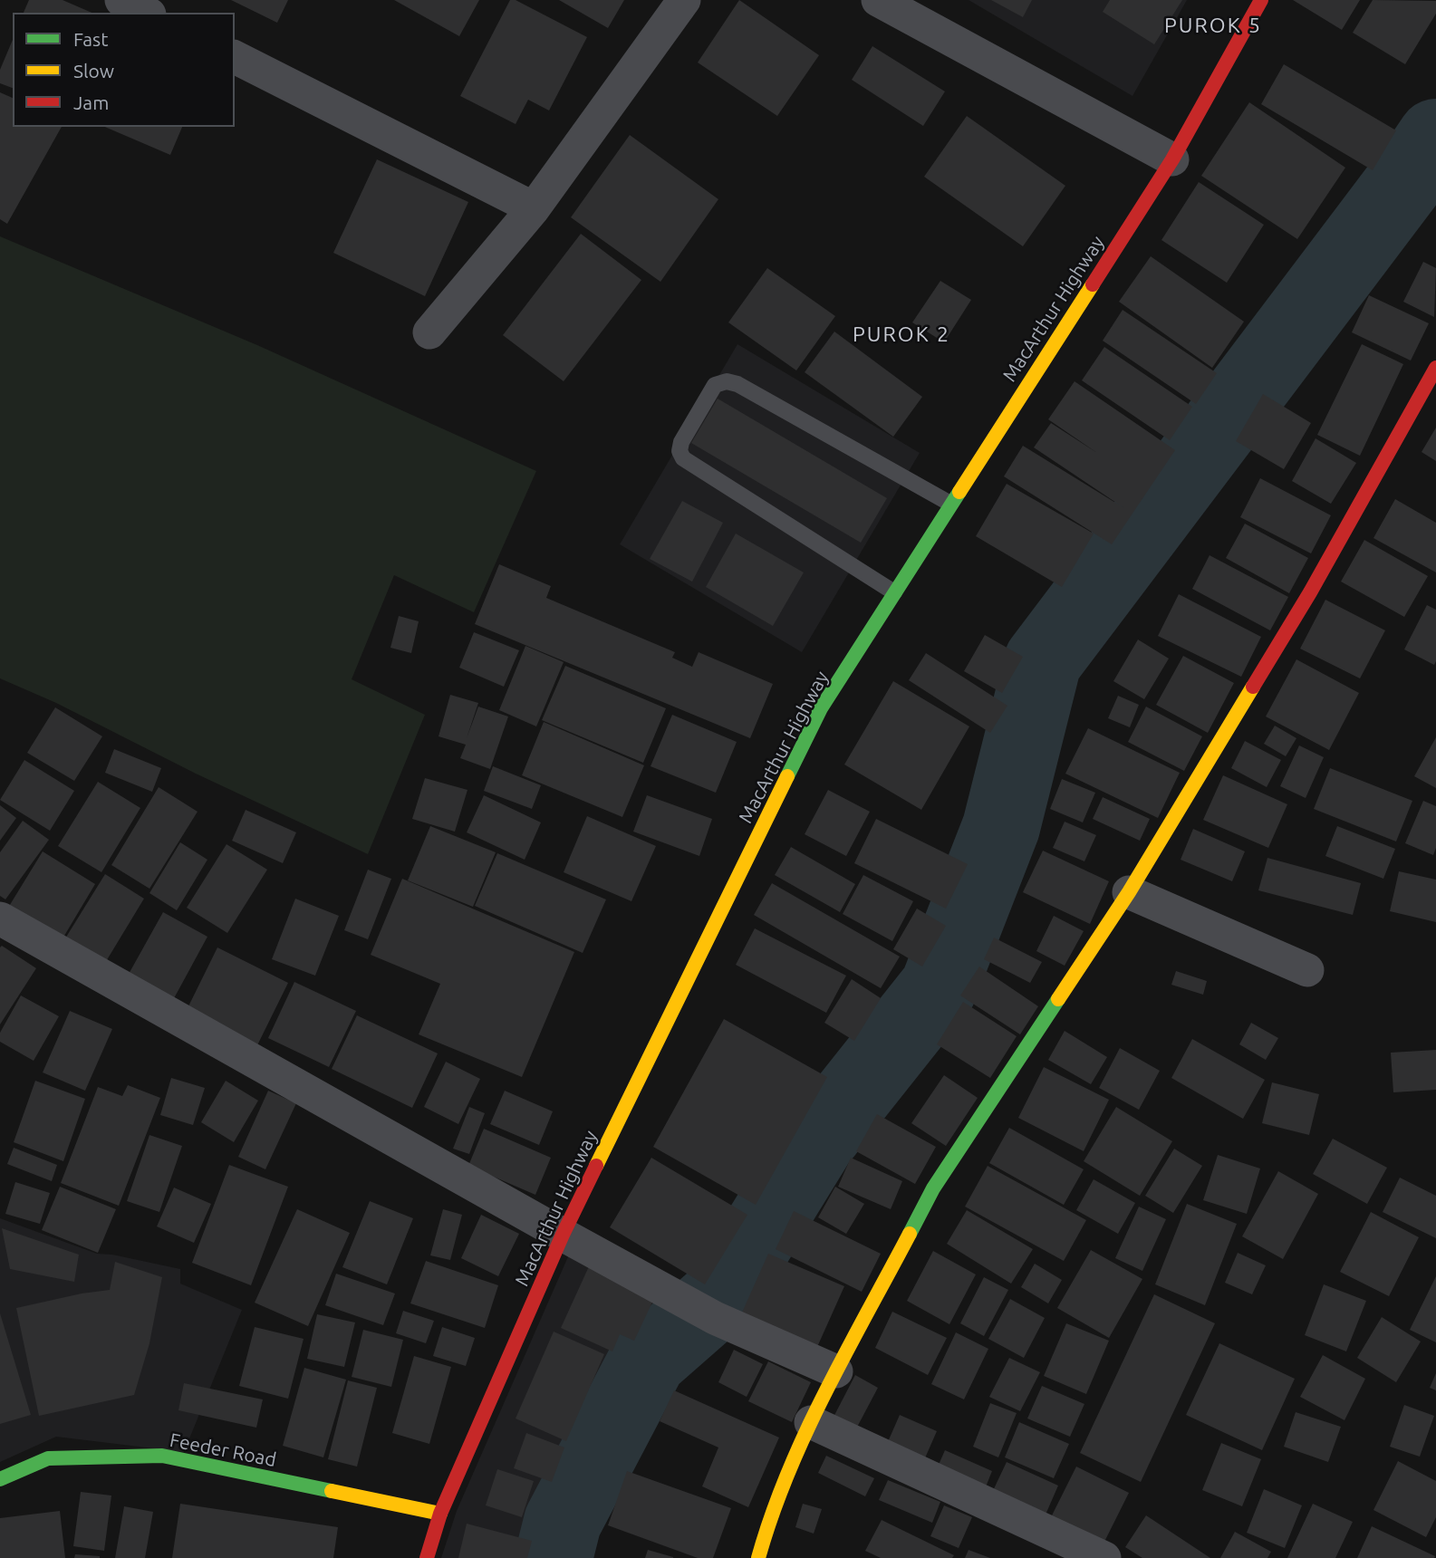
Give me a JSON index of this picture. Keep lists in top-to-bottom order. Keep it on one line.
{"streets":{"street":["MacArthur Highway","Feeder Road"]},"crossings":[["MacArthur Highway","Feeder Road"]],"districts":["PUROK 5","PUROK 2"],"legend":["Fast","Slow","Jam"]}
